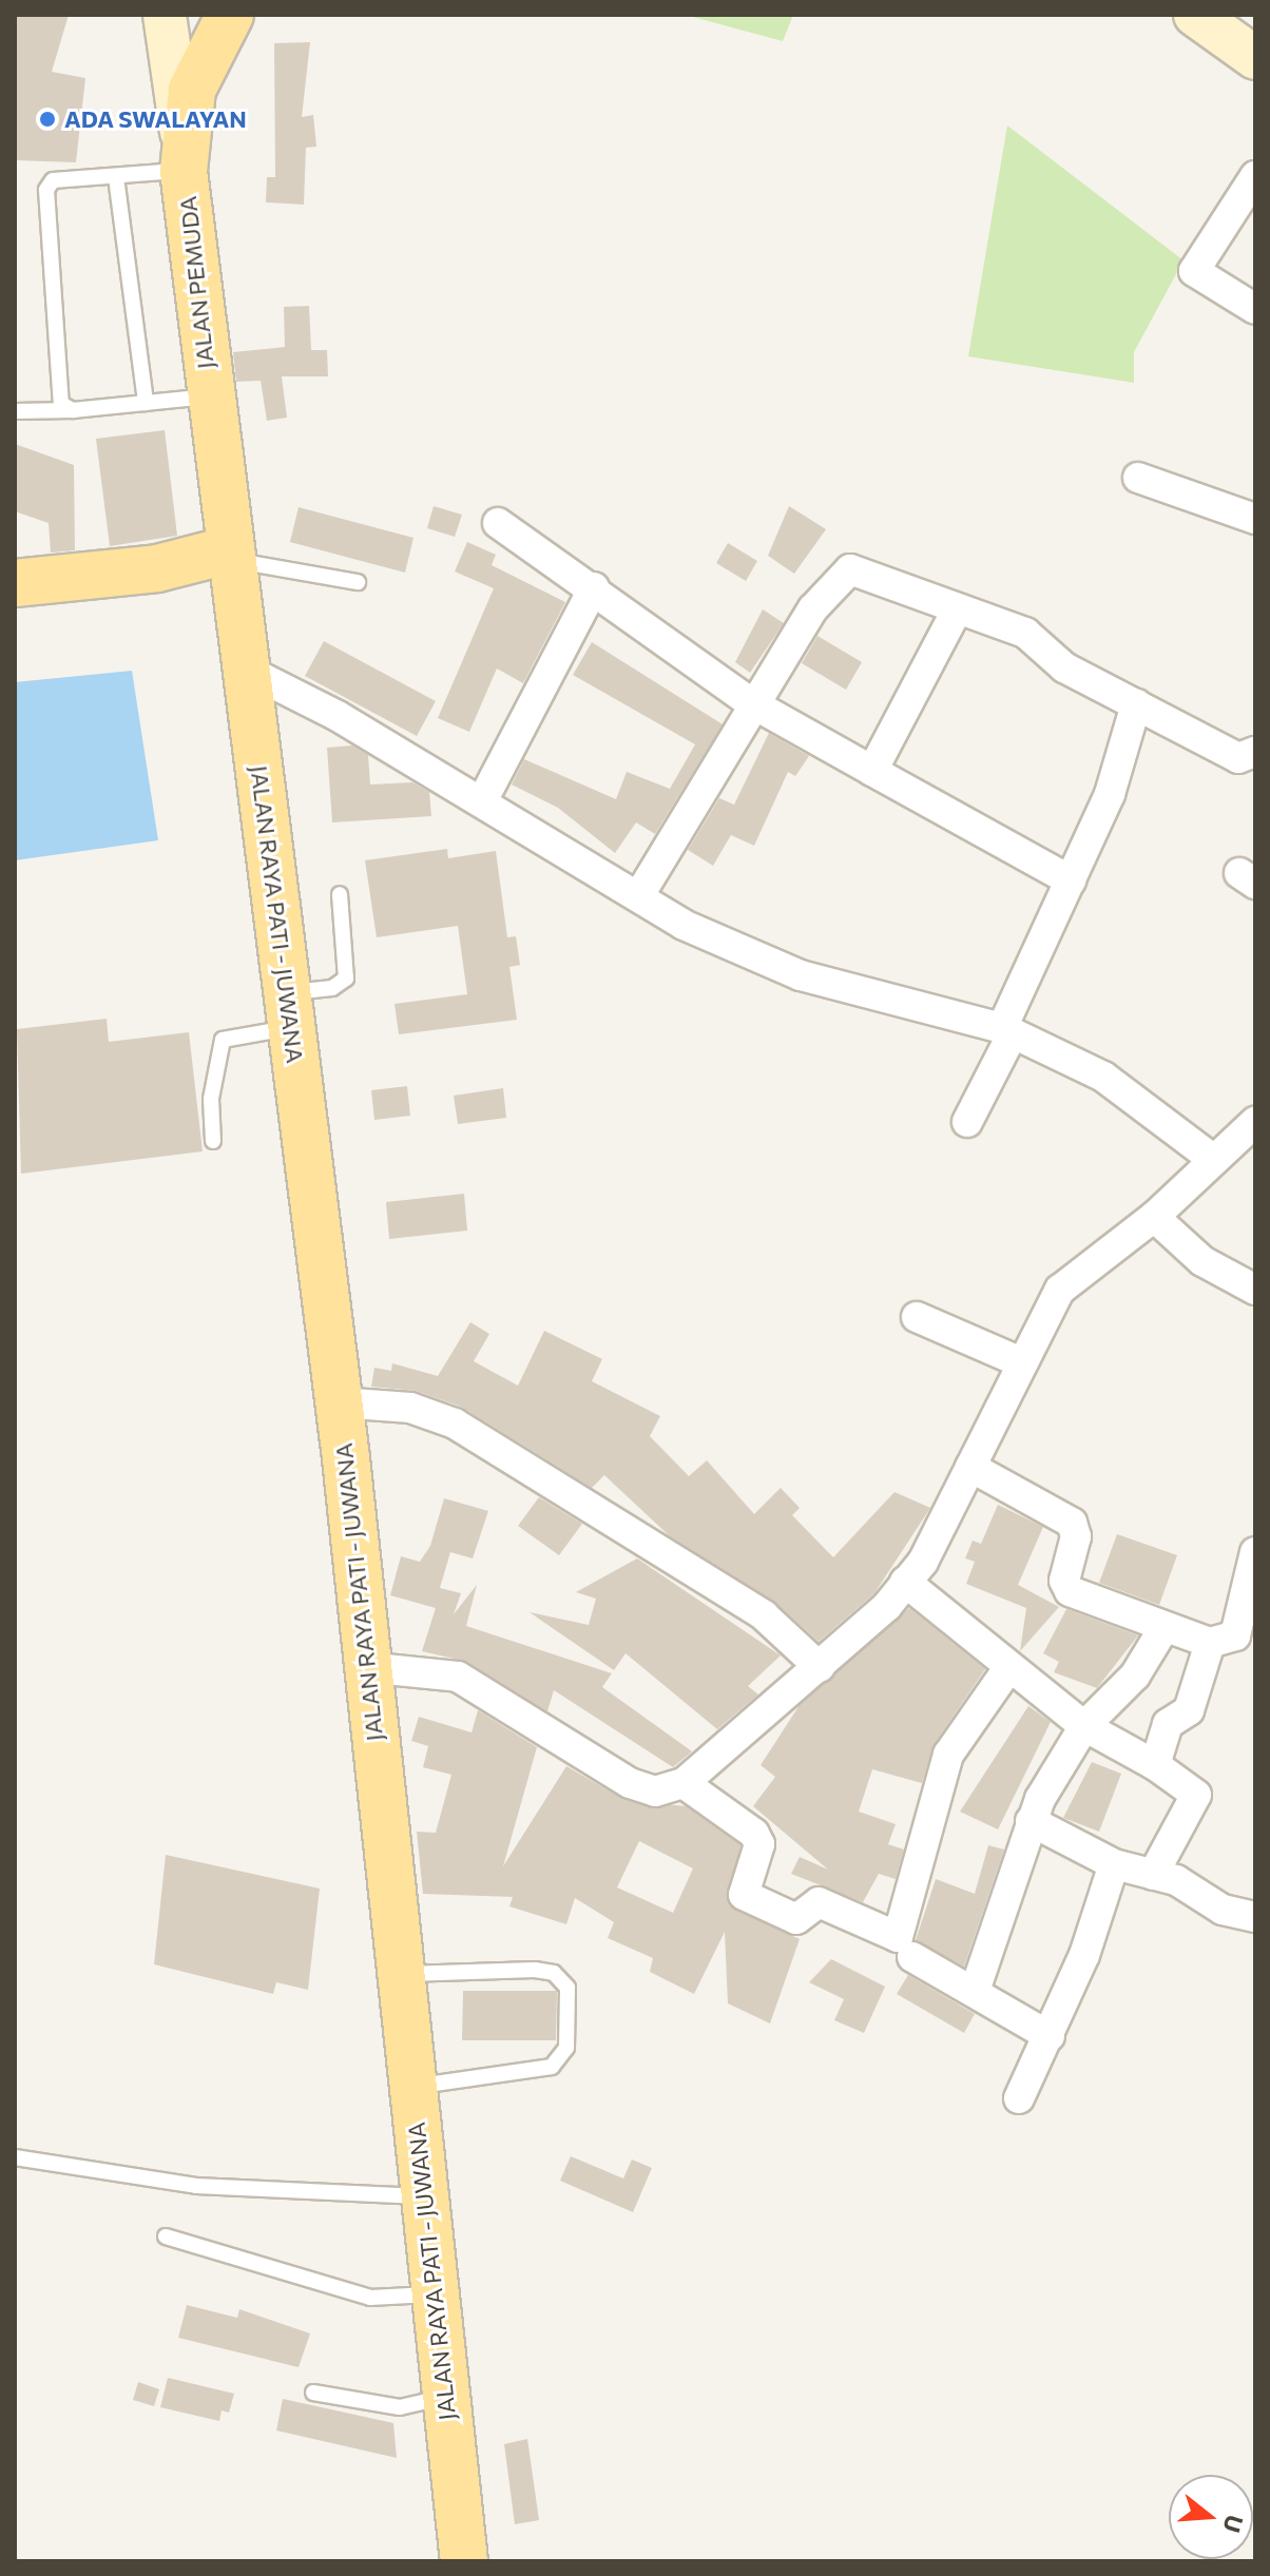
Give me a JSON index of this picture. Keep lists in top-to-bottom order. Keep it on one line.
{"streets":{"main road":["JALAN PEMUDA","JALAN RAYA PATI - JUWANA"]},"crossings":[["JALAN PEMUDA","JALAN RAYA PATI - JUWANA"]],"places":["ADA SWALAYAN"],"north":"right"}
